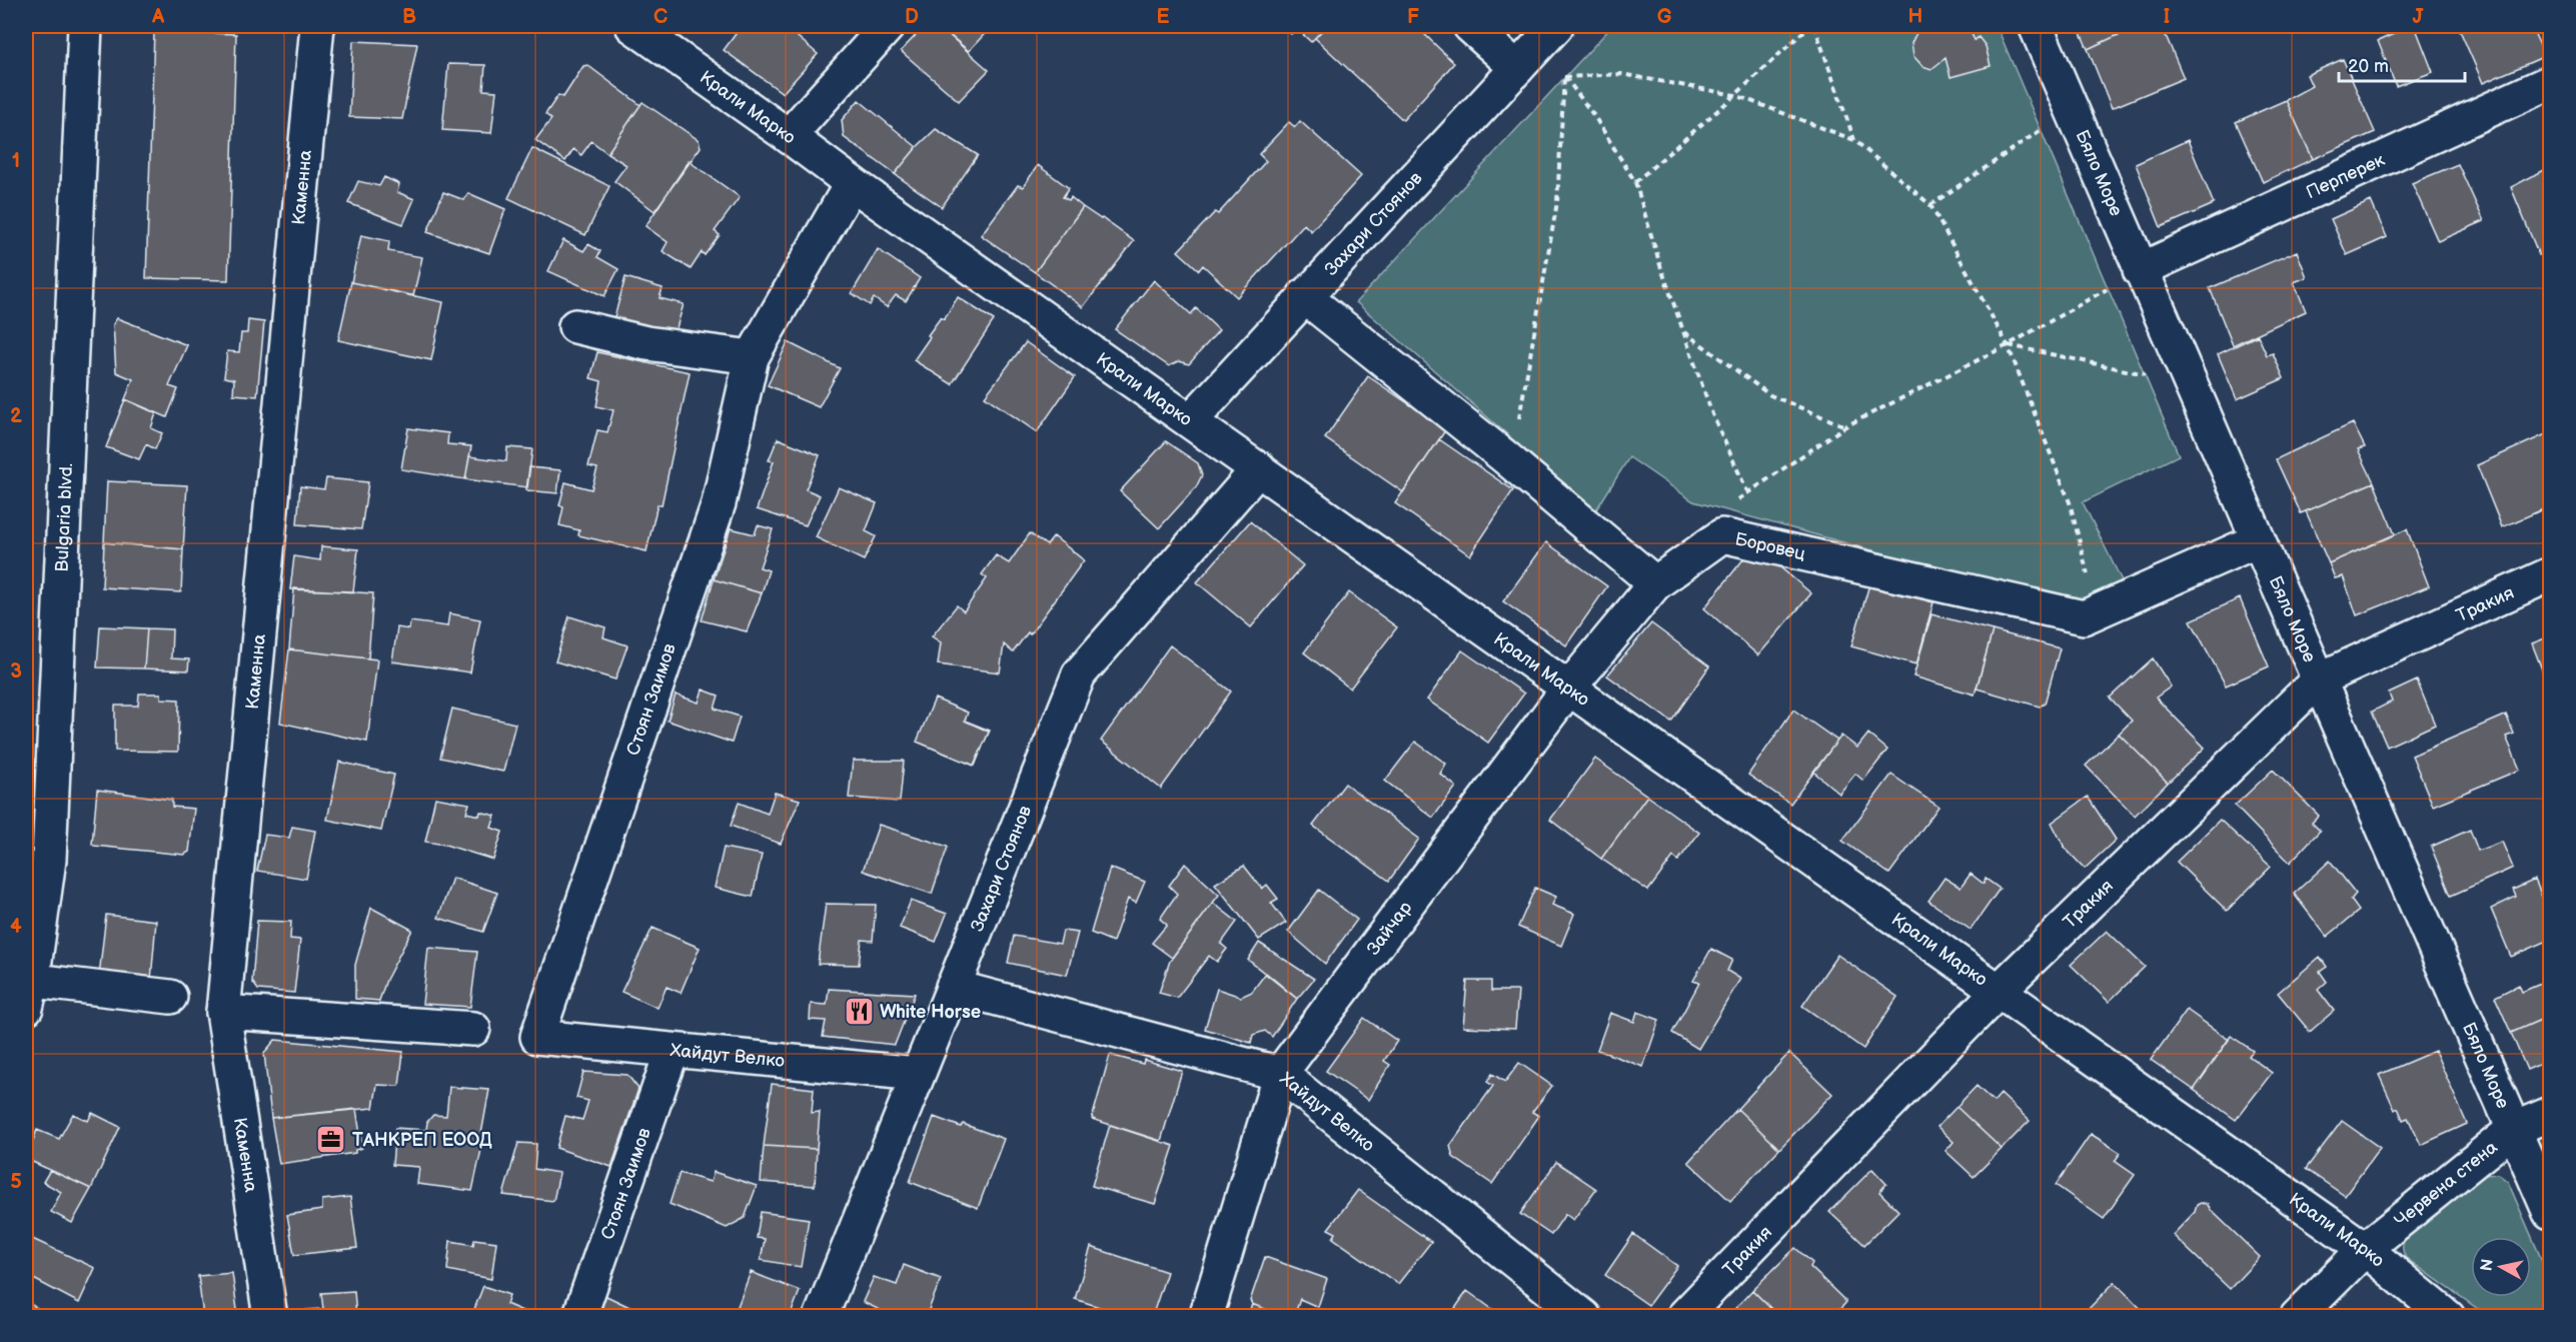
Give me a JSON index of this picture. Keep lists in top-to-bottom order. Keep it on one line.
{"streets":{"street":["Крали Марко","Бяло Море","Перперек","Каменна","Захари Стоянов","Bulgaria blvd.","Боровец","Тракия","Стоян Заимов","Зайчар","Хайдут Велко","Червена стена"]},"crossings":[["Крали Марко","Захари Стоянов"],["Крали Марко","Тракия"],["Крали Марко","Стоян Заимов"],["Крали Марко","Зайчар"],["Крали Марко","Червена стена"],["Бяло Море","Перперек"],["Бяло Море","Тракия"],["Бяло Море","Червена стена"],["Захари Стоянов","Хайдут Велко"],["Боровец","Зайчар"],["Стоян Заимов","Хайдут Велко"],["Зайчар","Хайдут Велко"]],"places":{"restaurant":["White Horse"],"office":["ТАНКРЕП ЕООД"]},"scale_bar":"20 m","north":"left","grid":{"columns":["A","B","C","D","E","F","G","H","I","J"],"rows":["1","2","3","4","5"]}}
